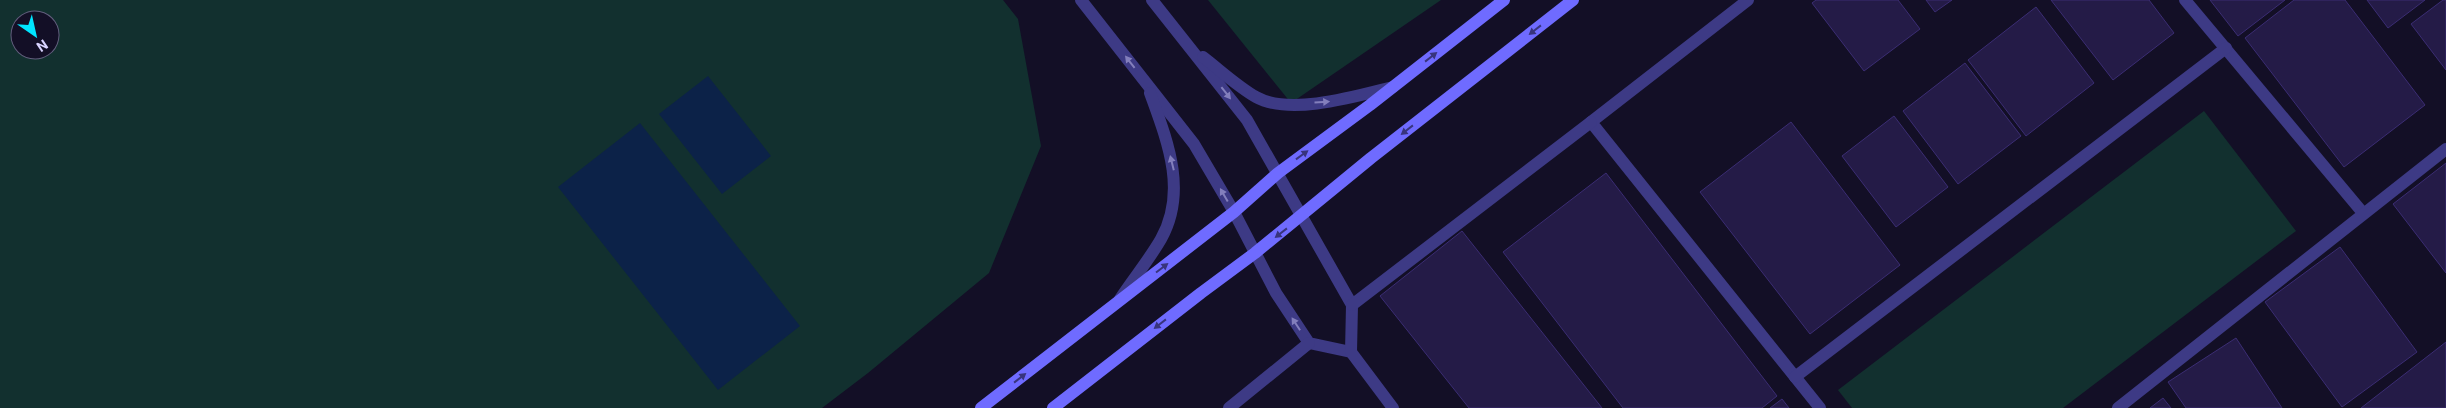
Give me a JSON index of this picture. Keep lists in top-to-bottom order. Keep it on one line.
{"north":"bottom right"}
